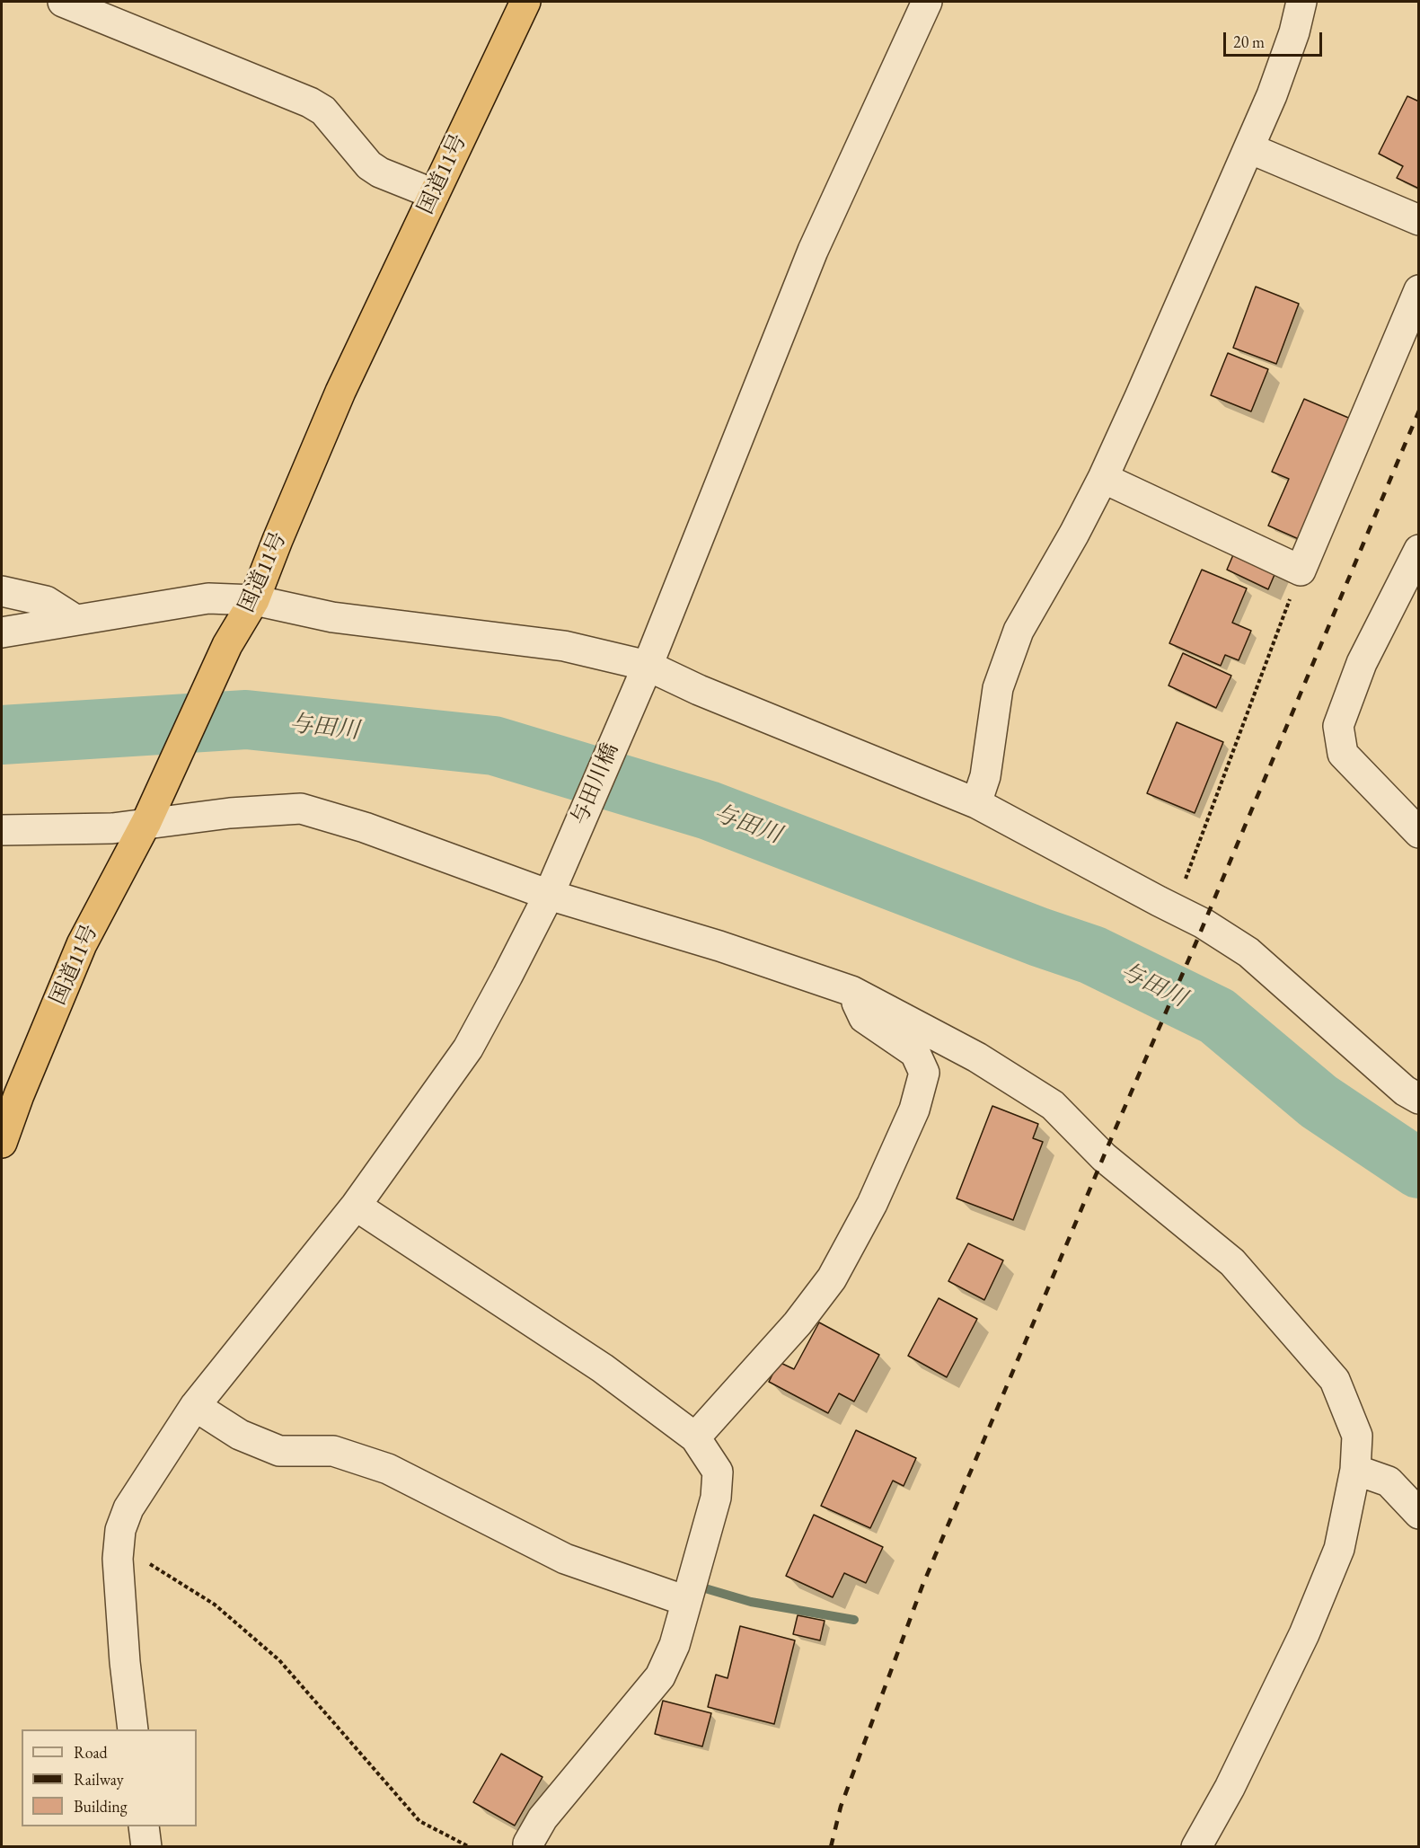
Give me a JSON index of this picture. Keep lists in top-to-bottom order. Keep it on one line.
{"streets":{"highway":["国道11号"],"street":["与田川橋"]},"water":["与田川"],"legend":["Road","Railway","Building"],"scale_bar":"20 m"}
